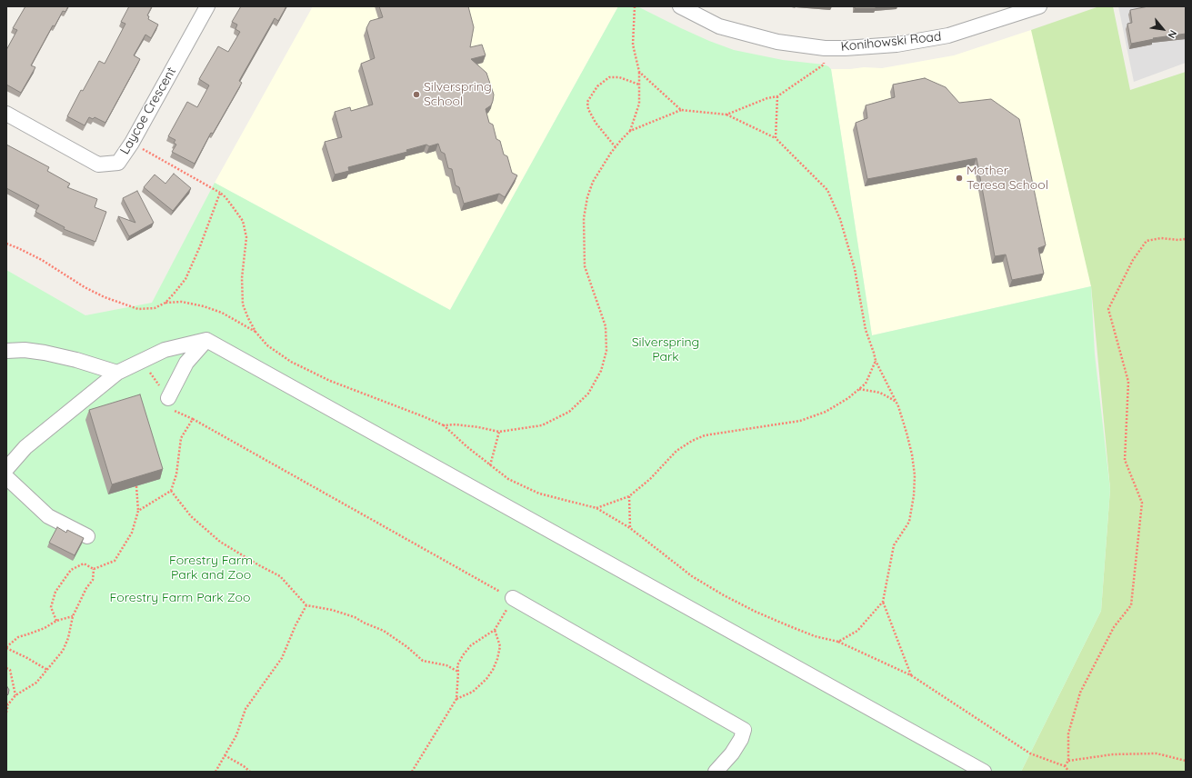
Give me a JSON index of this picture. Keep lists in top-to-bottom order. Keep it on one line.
{"streets":{"street":["Konihowski Road","Laycoe Crescent"]},"parks":["Silverspring Park","Forestry Farm Park and Zoo","Forestry Farm Park Zoo"],"places":["Silverspring School","Mother Teresa School"],"north":"bottom right"}
